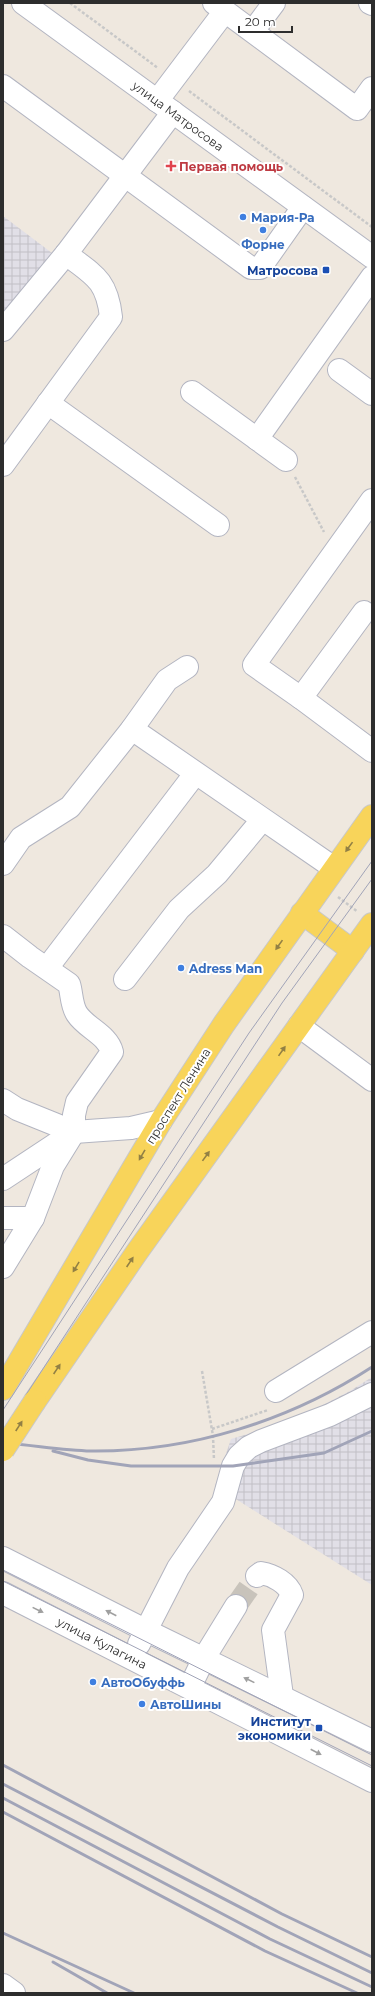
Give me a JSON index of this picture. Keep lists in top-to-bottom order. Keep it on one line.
{"streets":{"main road":["проспект Ленина"],"street":["улица Матросова","улица Кулагина"]},"places":{"health":["Первая помощь"],"other":["Мария-Ра","Форне","Adress Man","АвтоОбуффь","АвтоШины"],"transit":["Матросова","Институт экономики"]},"scale_bar":"20 m"}
